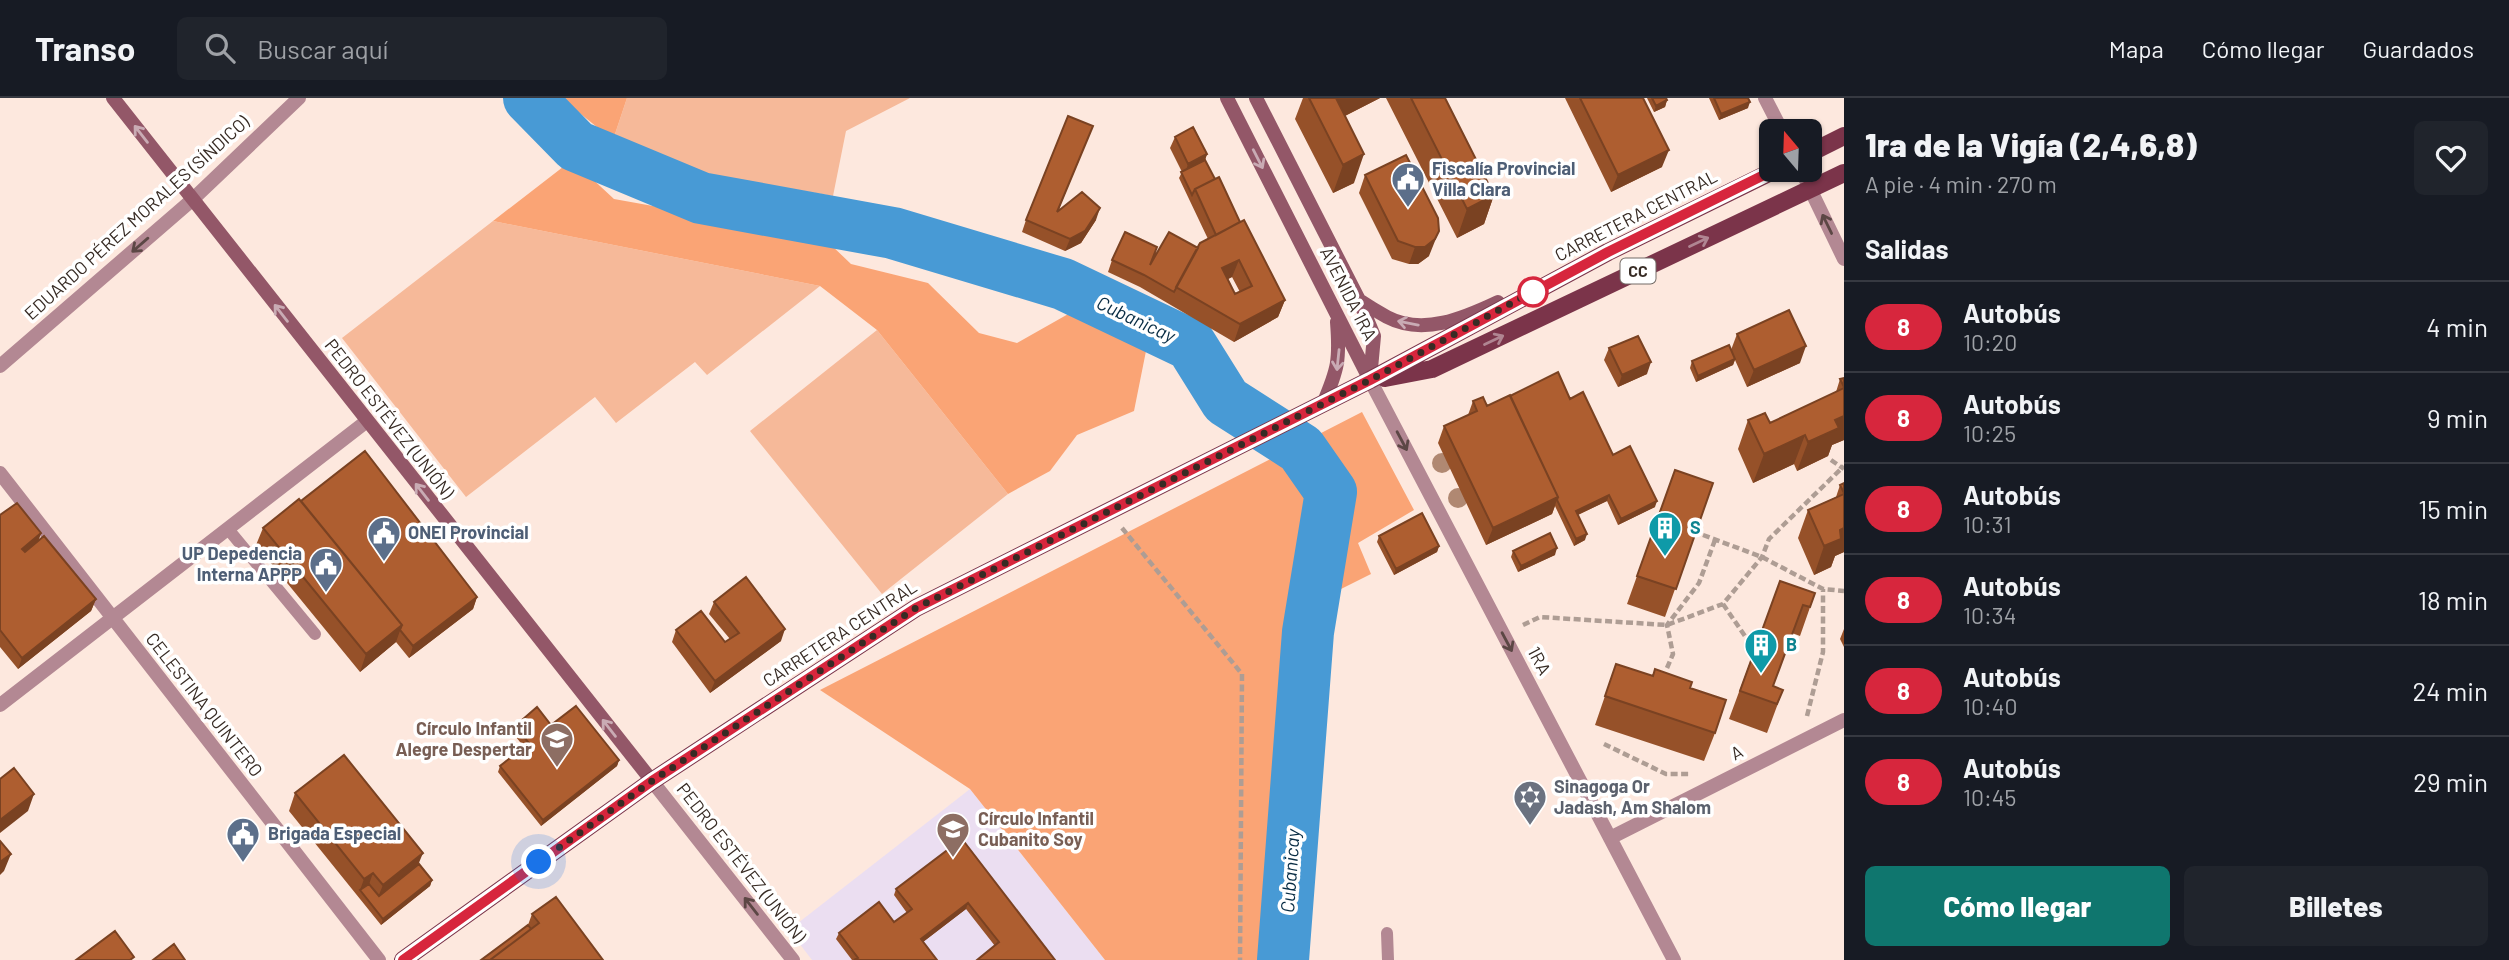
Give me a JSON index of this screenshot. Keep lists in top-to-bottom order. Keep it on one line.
{"streets":{"main road":["CARRETERA CENTRAL","CC","AVENIDA 1RA","PEDRO ESTÉVEZ (UNIÓN)"],"street":["EDUARDO PÉREZ MORALES (SÍNDICO)","1RA","CELESTINA QUINTERO","A"]},"crossings":[["CARRETERA CENTRAL","AVENIDA 1RA"],["CARRETERA CENTRAL","PEDRO ESTÉVEZ (UNIÓN)"],["CARRETERA CENTRAL","1RA"],["EDUARDO PÉREZ MORALES (SÍNDICO)","PEDRO ESTÉVEZ (UNIÓN)"],["AVENIDA 1RA","1RA"],["1RA","A"]],"one_way":["EDUARDO PÉREZ MORALES (SÍNDICO)","PEDRO ESTÉVEZ (UNIÓN)","1RA"],"water":["Cubanicay"],"places":{"public building":["Fiscalía Provincial Villa Clara","ONEI Provincial","UP Depedencia Interna APPP","Brigada Especial"],"building":["S","B"],"school or university":["Círculo Infantil Alegre Despertar","Círculo Infantil Cubanito Soy"],"synagogue":["Sinagoga Or Jadash, Am Shalom"]},"lines":["bus line 8"],"north":"top","page":{"header":"Transo","search":"Buscar aquí","nav":["Mapa","Cómo llegar","Guardados"],"heading":[["1ra de la Vigía (2,4,6,8)","A pie · 4 min · 270 m"],"Salidas"],"list":[{"mark":"8","name":"Autobús","note":"10:20","value":"4 min"},{"mark":"8","name":"Autobús","note":"10:25","value":"9 min"},{"mark":"8","name":"Autobús","note":"10:31","value":"15 min"},{"mark":"8","name":"Autobús","note":"10:34","value":"18 min"},{"mark":"8","name":"Autobús","note":"10:40","value":"24 min"},{"mark":"8","name":"Autobús","note":"10:45","value":"29 min"}],"buttons":["Cómo llegar","Billetes"]}}
